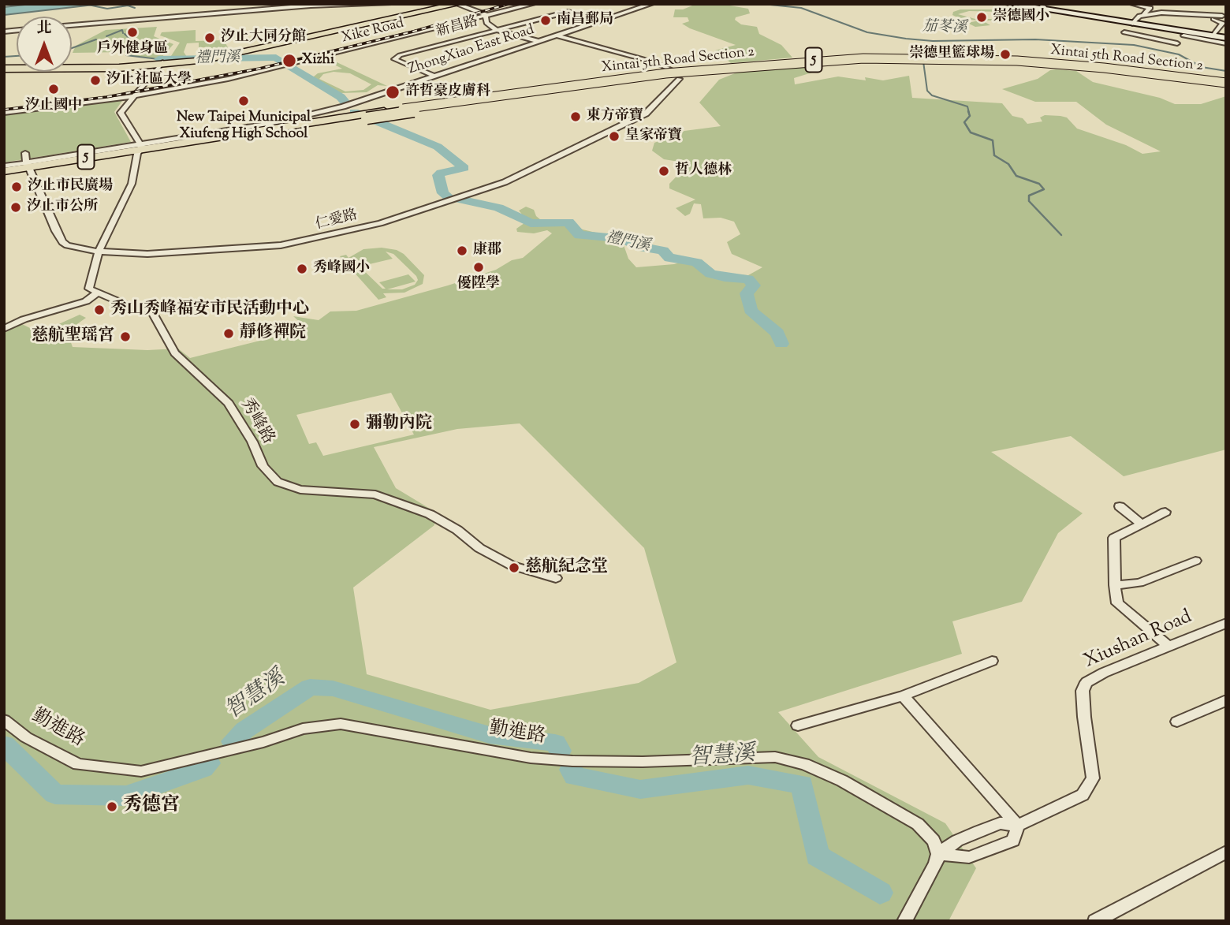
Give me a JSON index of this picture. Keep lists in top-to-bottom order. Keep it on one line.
{"streets":{"main road":["Xintai 5th Road Section 2","5"],"street":["新昌路","Xike Road","ZhongXiao East Road","仁愛路","秀峰路","Xiushan Road","勤進路"]},"crossings":[["新昌路","ZhongXiao East Road"],["ZhongXiao East Road","Xintai 5th Road Section 2"],["ZhongXiao East Road","5"],["Xintai 5th Road Section 2","5"],["5","仁愛路"],["Xiushan Road","勤進路"]],"water":["茄苳溪","禮門溪","智慧溪"],"places":["崇德國小","南昌郵局","戶外健身區","汐止大同分館","崇德里籃球場","Xizhi","汐止社區大學","汐止國中","許哲豪皮膚科","New Taipei Municipal Xiufeng High School","東方帝寶","皇家帝寶","哲人德林","汐止市民廣場","汐止市公所","康郡","優陞學","秀峰國小","秀山秀峰福安市民活動中心","靜修禪院","慈航聖瑶宮","彌勒內院","慈航紀念堂","秀德宮"],"north":"top"}
